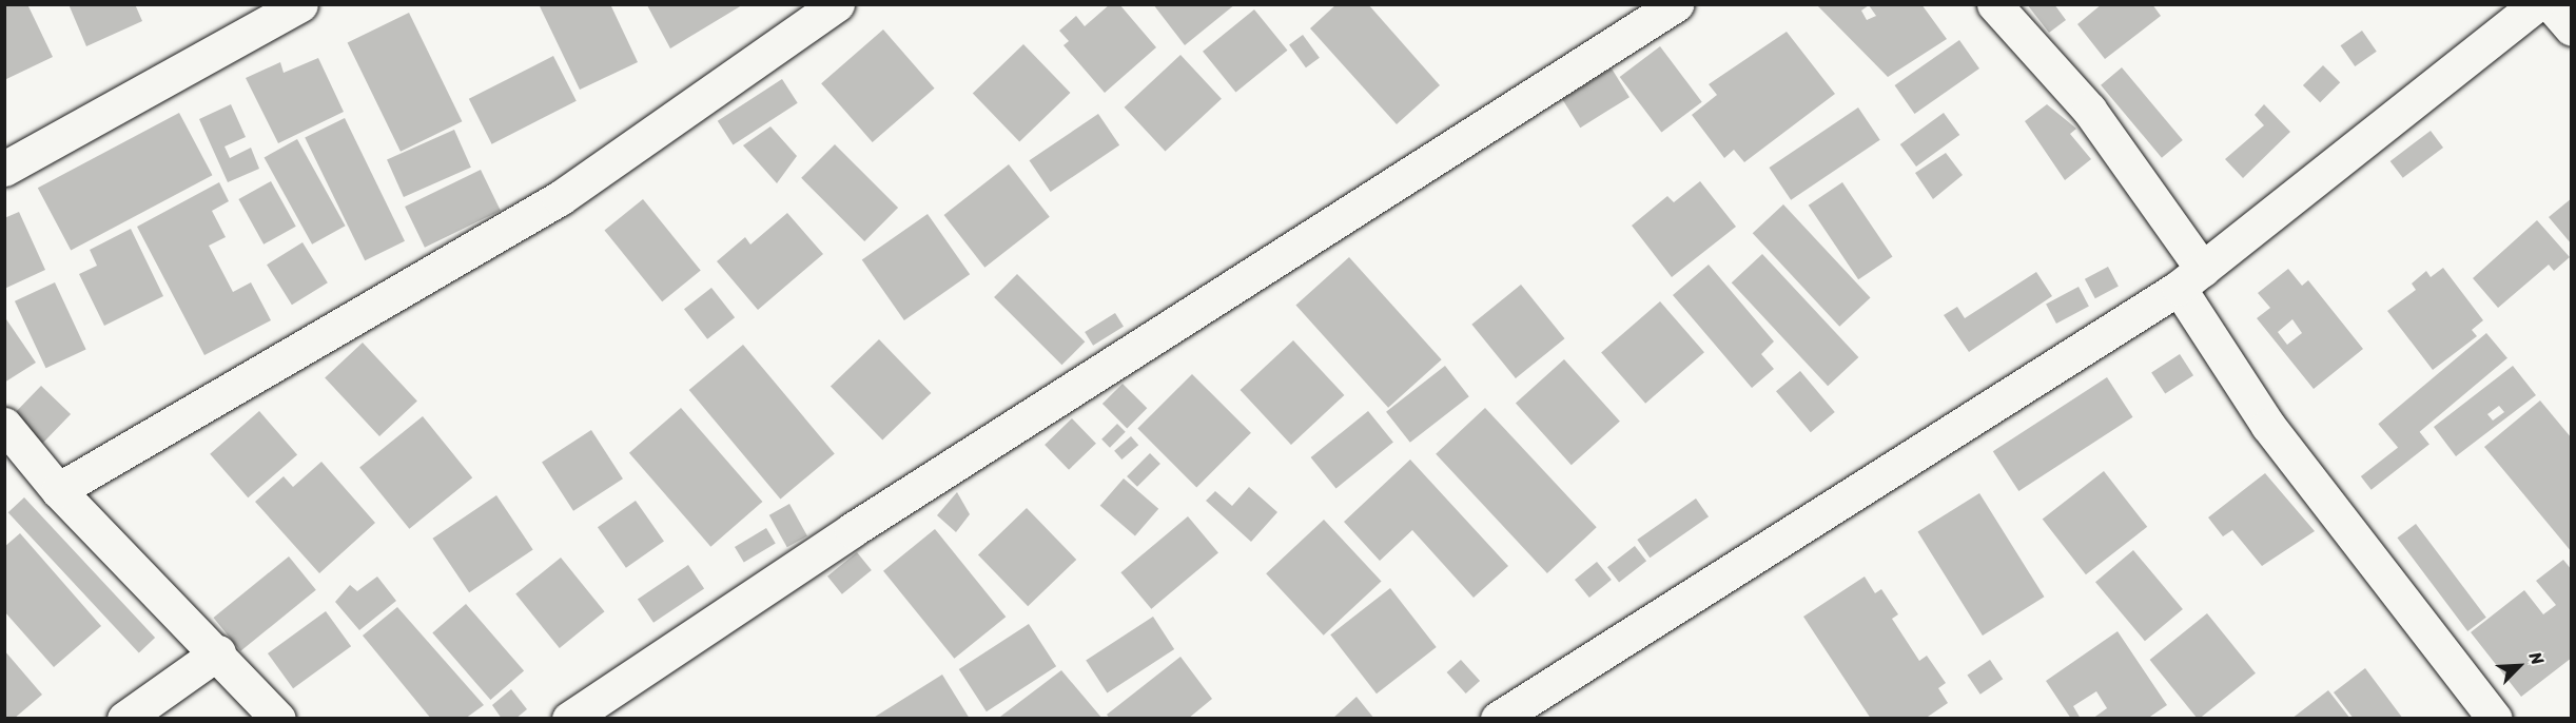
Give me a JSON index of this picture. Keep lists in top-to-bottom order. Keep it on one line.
{"north":"top right"}
